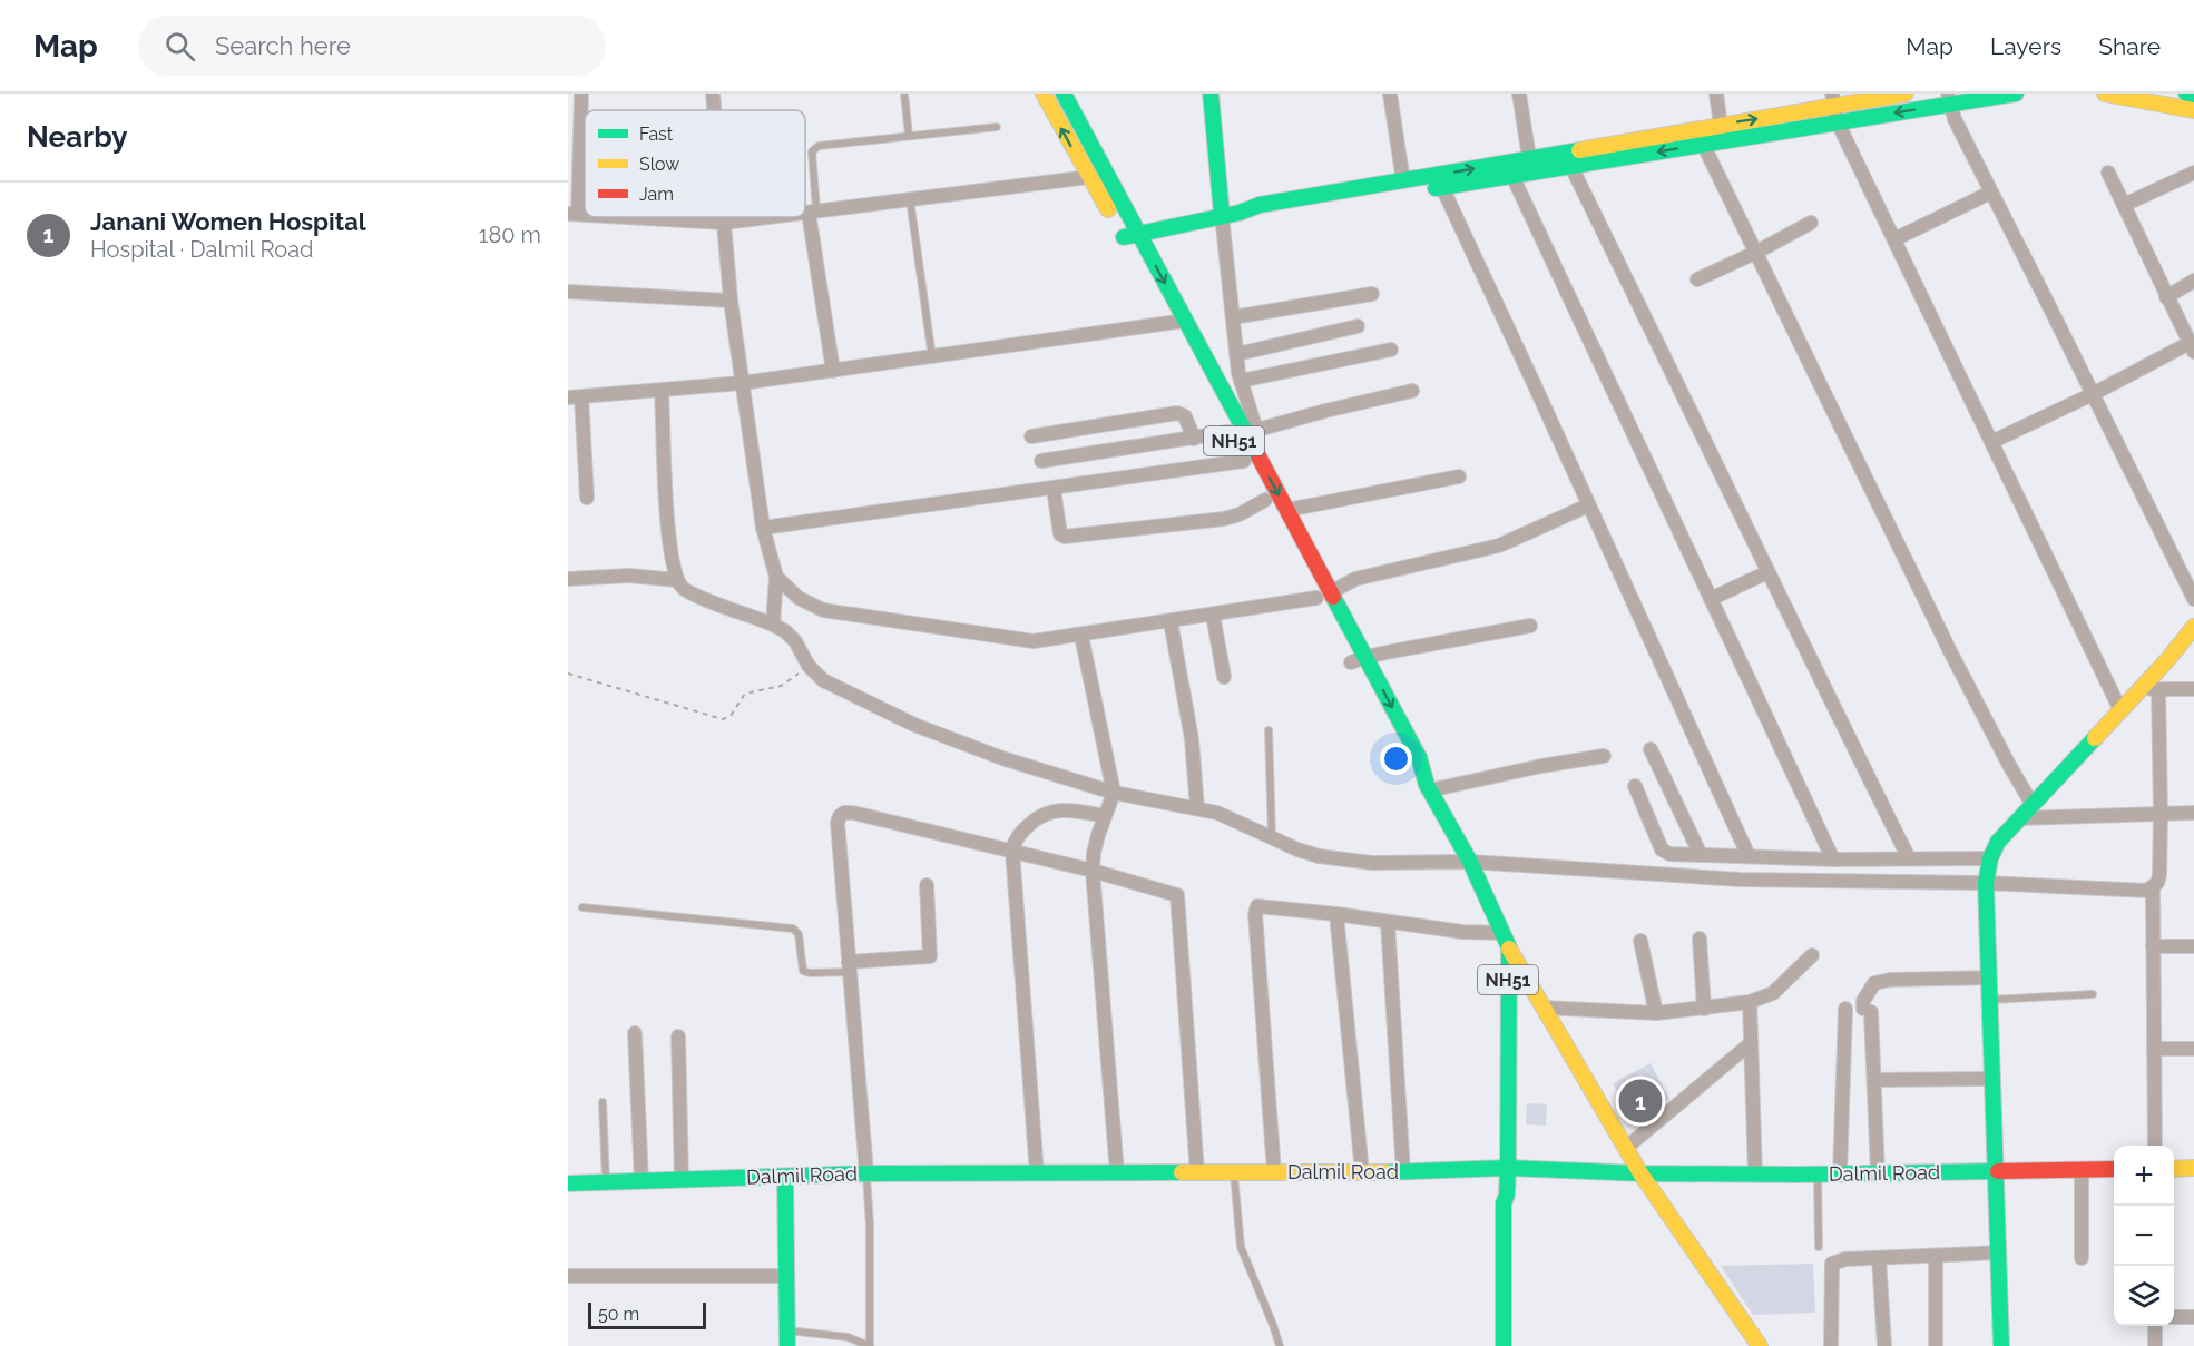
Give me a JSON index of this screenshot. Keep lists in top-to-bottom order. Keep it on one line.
{"streets":{"main road":["NH51","Dalmil Road"]},"crossings":[["NH51","Dalmil Road"]],"legend":["Fast","Slow","Jam"],"scale_bar":"50 m","page":{"header":"Map","search":"Search here","nav":["Map","Layers","Share"],"heading":"Nearby","list":[{"mark":"1","name":"Janani Women Hospital","note":"Hospital · Dalmil Road","value":"180 m"}],"pins":"1","map_buttons":["+","−"],"scale":"50 m"}}
